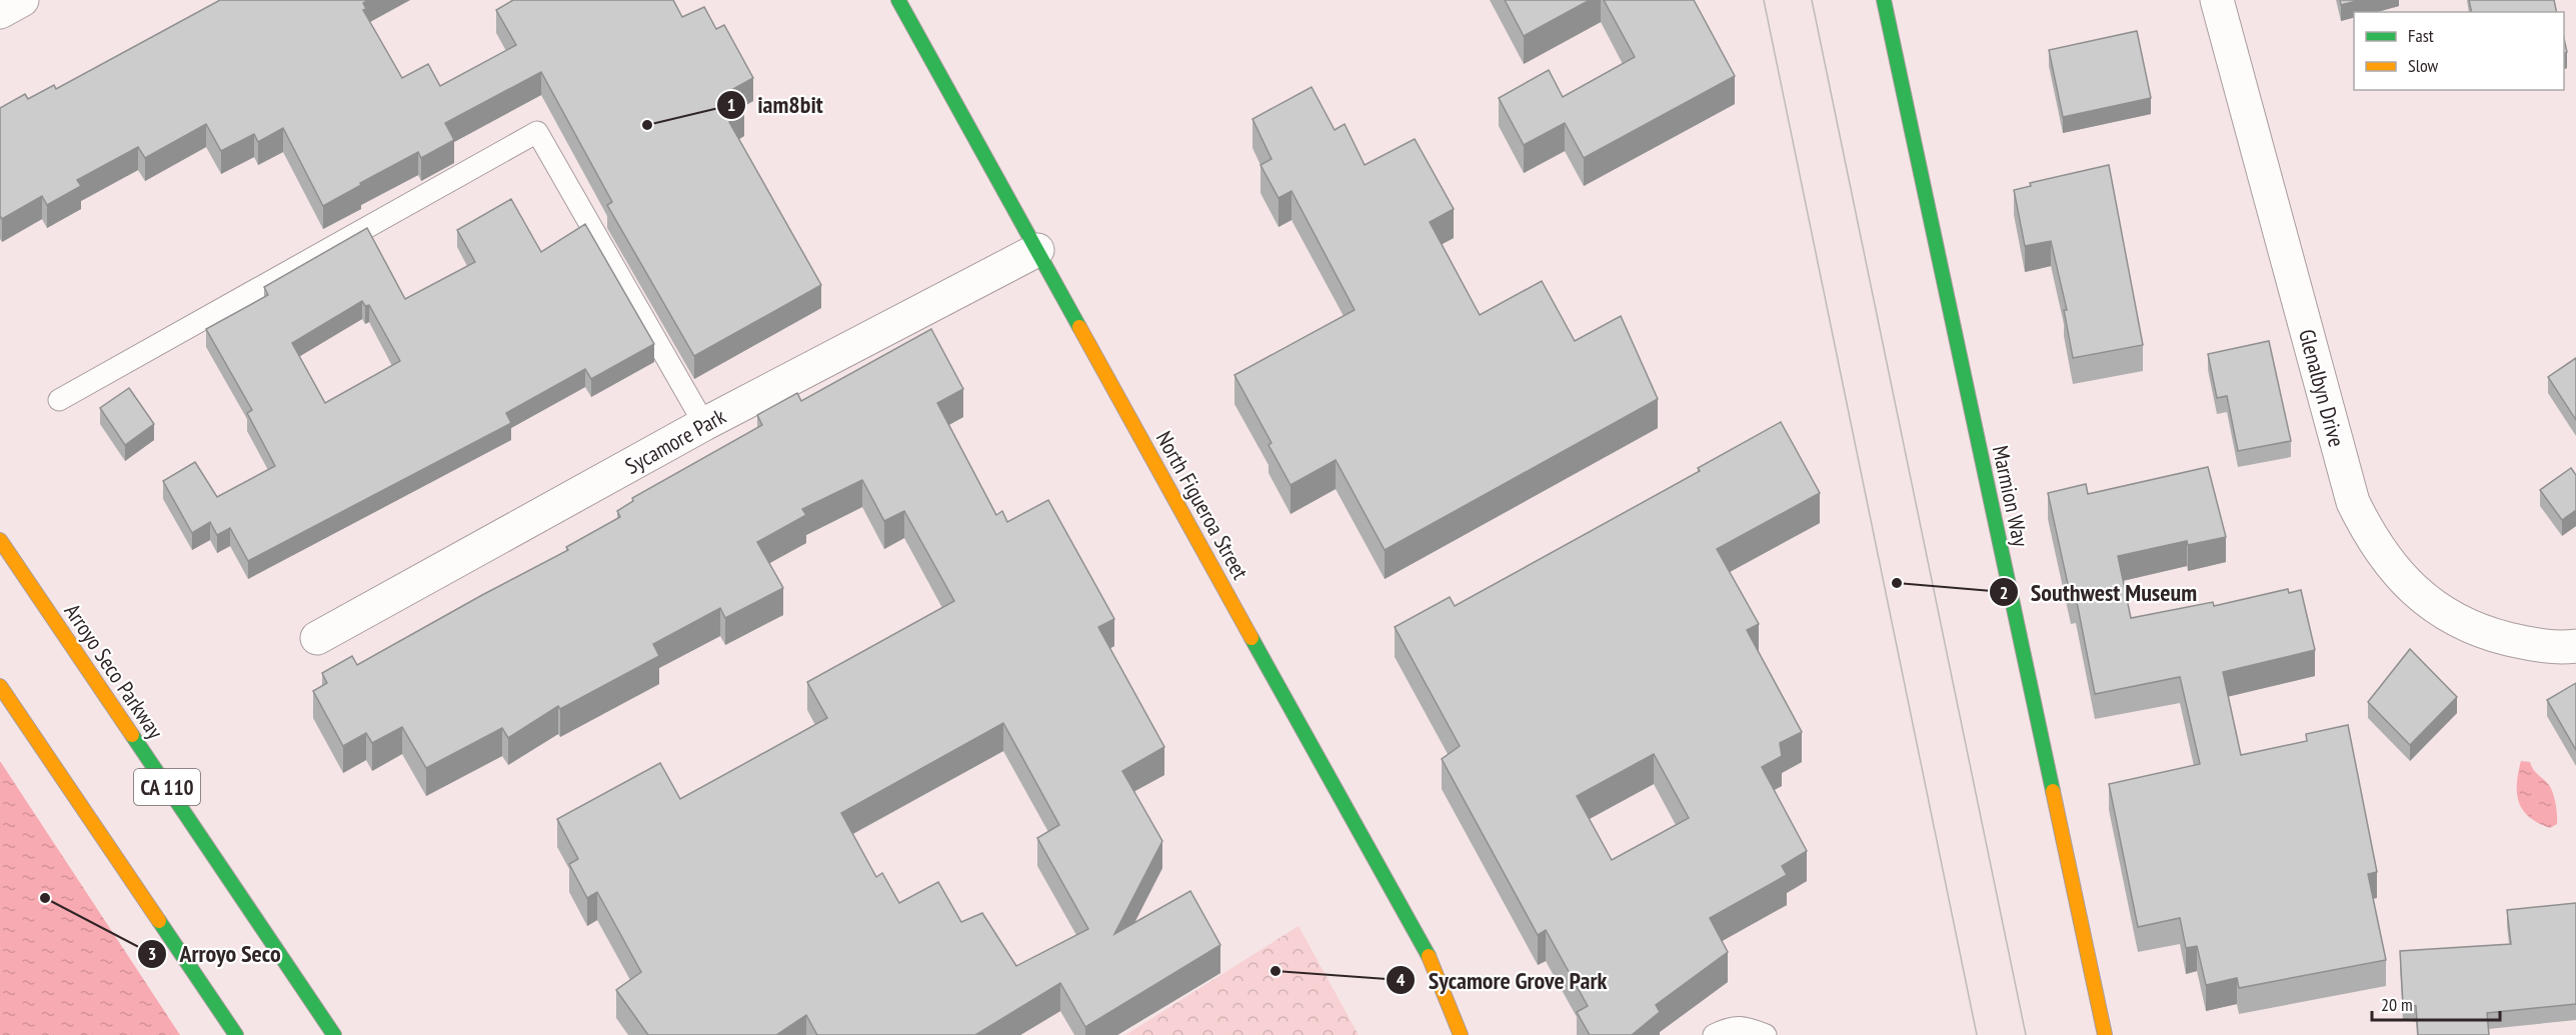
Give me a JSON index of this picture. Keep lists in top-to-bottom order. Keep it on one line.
{"streets":{"main road":["Marmion Way","North Figueroa Street","Arroyo Seco Parkway","CA 110"],"street":["Glenalbyn Drive","Sycamore Park"]},"crossings":[["Sycamore Park","North Figueroa Street"]],"places":["iam8bit","Southwest Museum","Arroyo Seco","Sycamore Grove Park"],"legend":["Fast","Slow"],"scale_bar":"20 m"}
